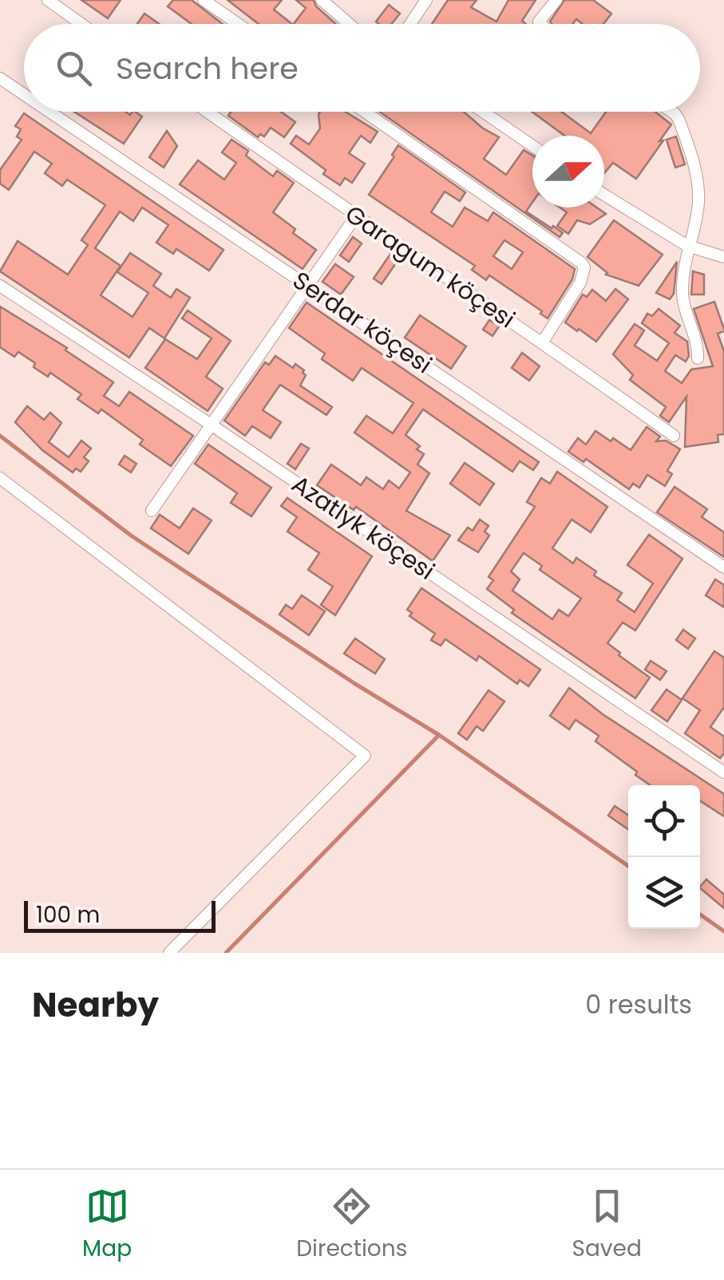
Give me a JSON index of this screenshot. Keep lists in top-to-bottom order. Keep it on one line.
{"streets":{"street":["Garagum köçesi","Serdar köçesi","Azatlyk köçesi"]},"scale_bar":"100 m","north":"right","page":{"search":"Search here","scale":"100 m","heading":["Nearby","0 results"],"nav":["Map","Directions","Saved"]}}
